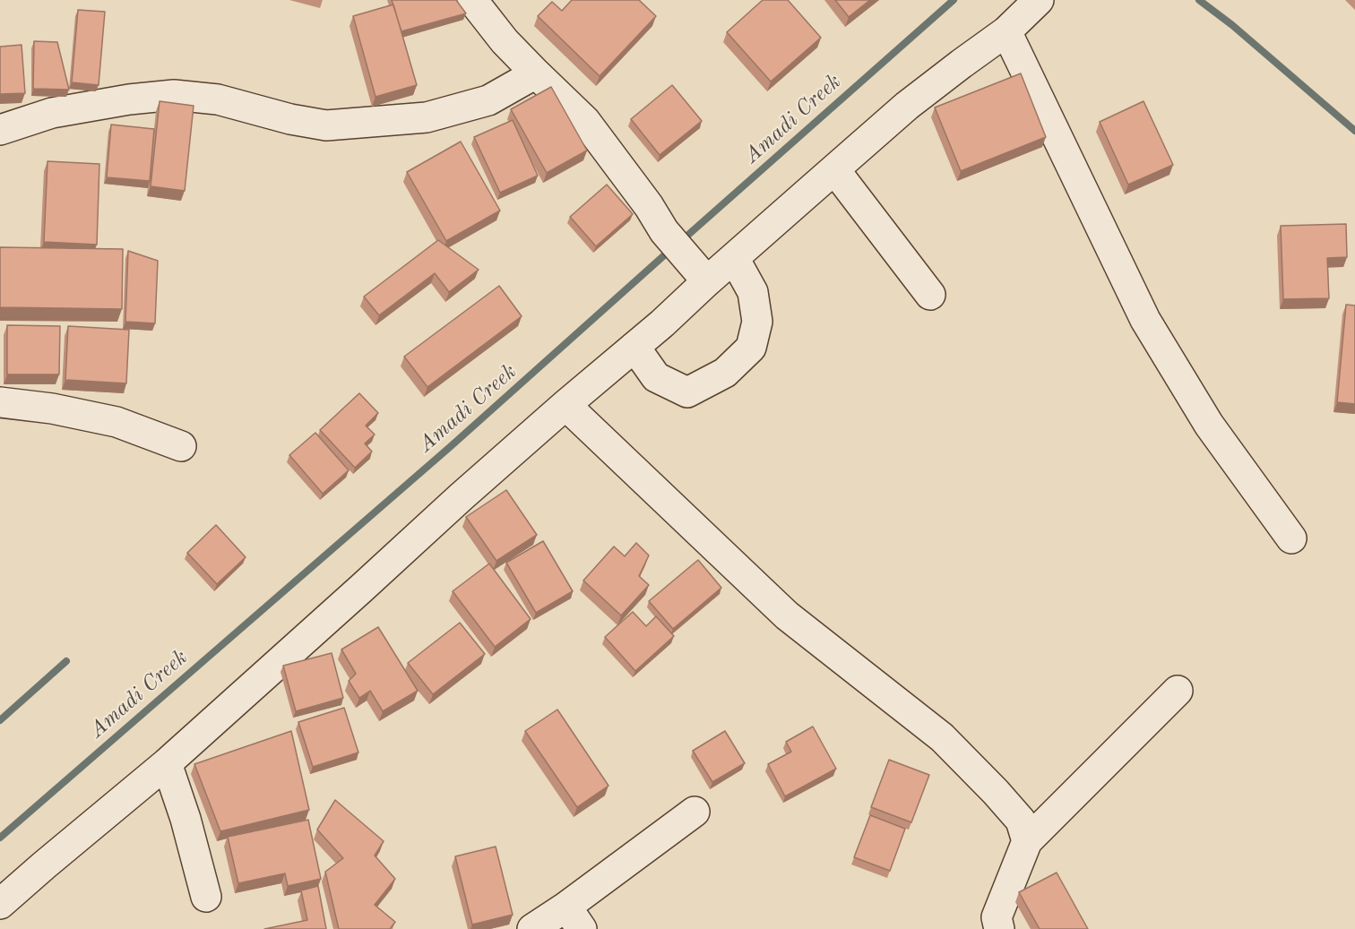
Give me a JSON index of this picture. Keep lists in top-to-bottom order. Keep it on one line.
{"water":["Amadi Creek"]}
